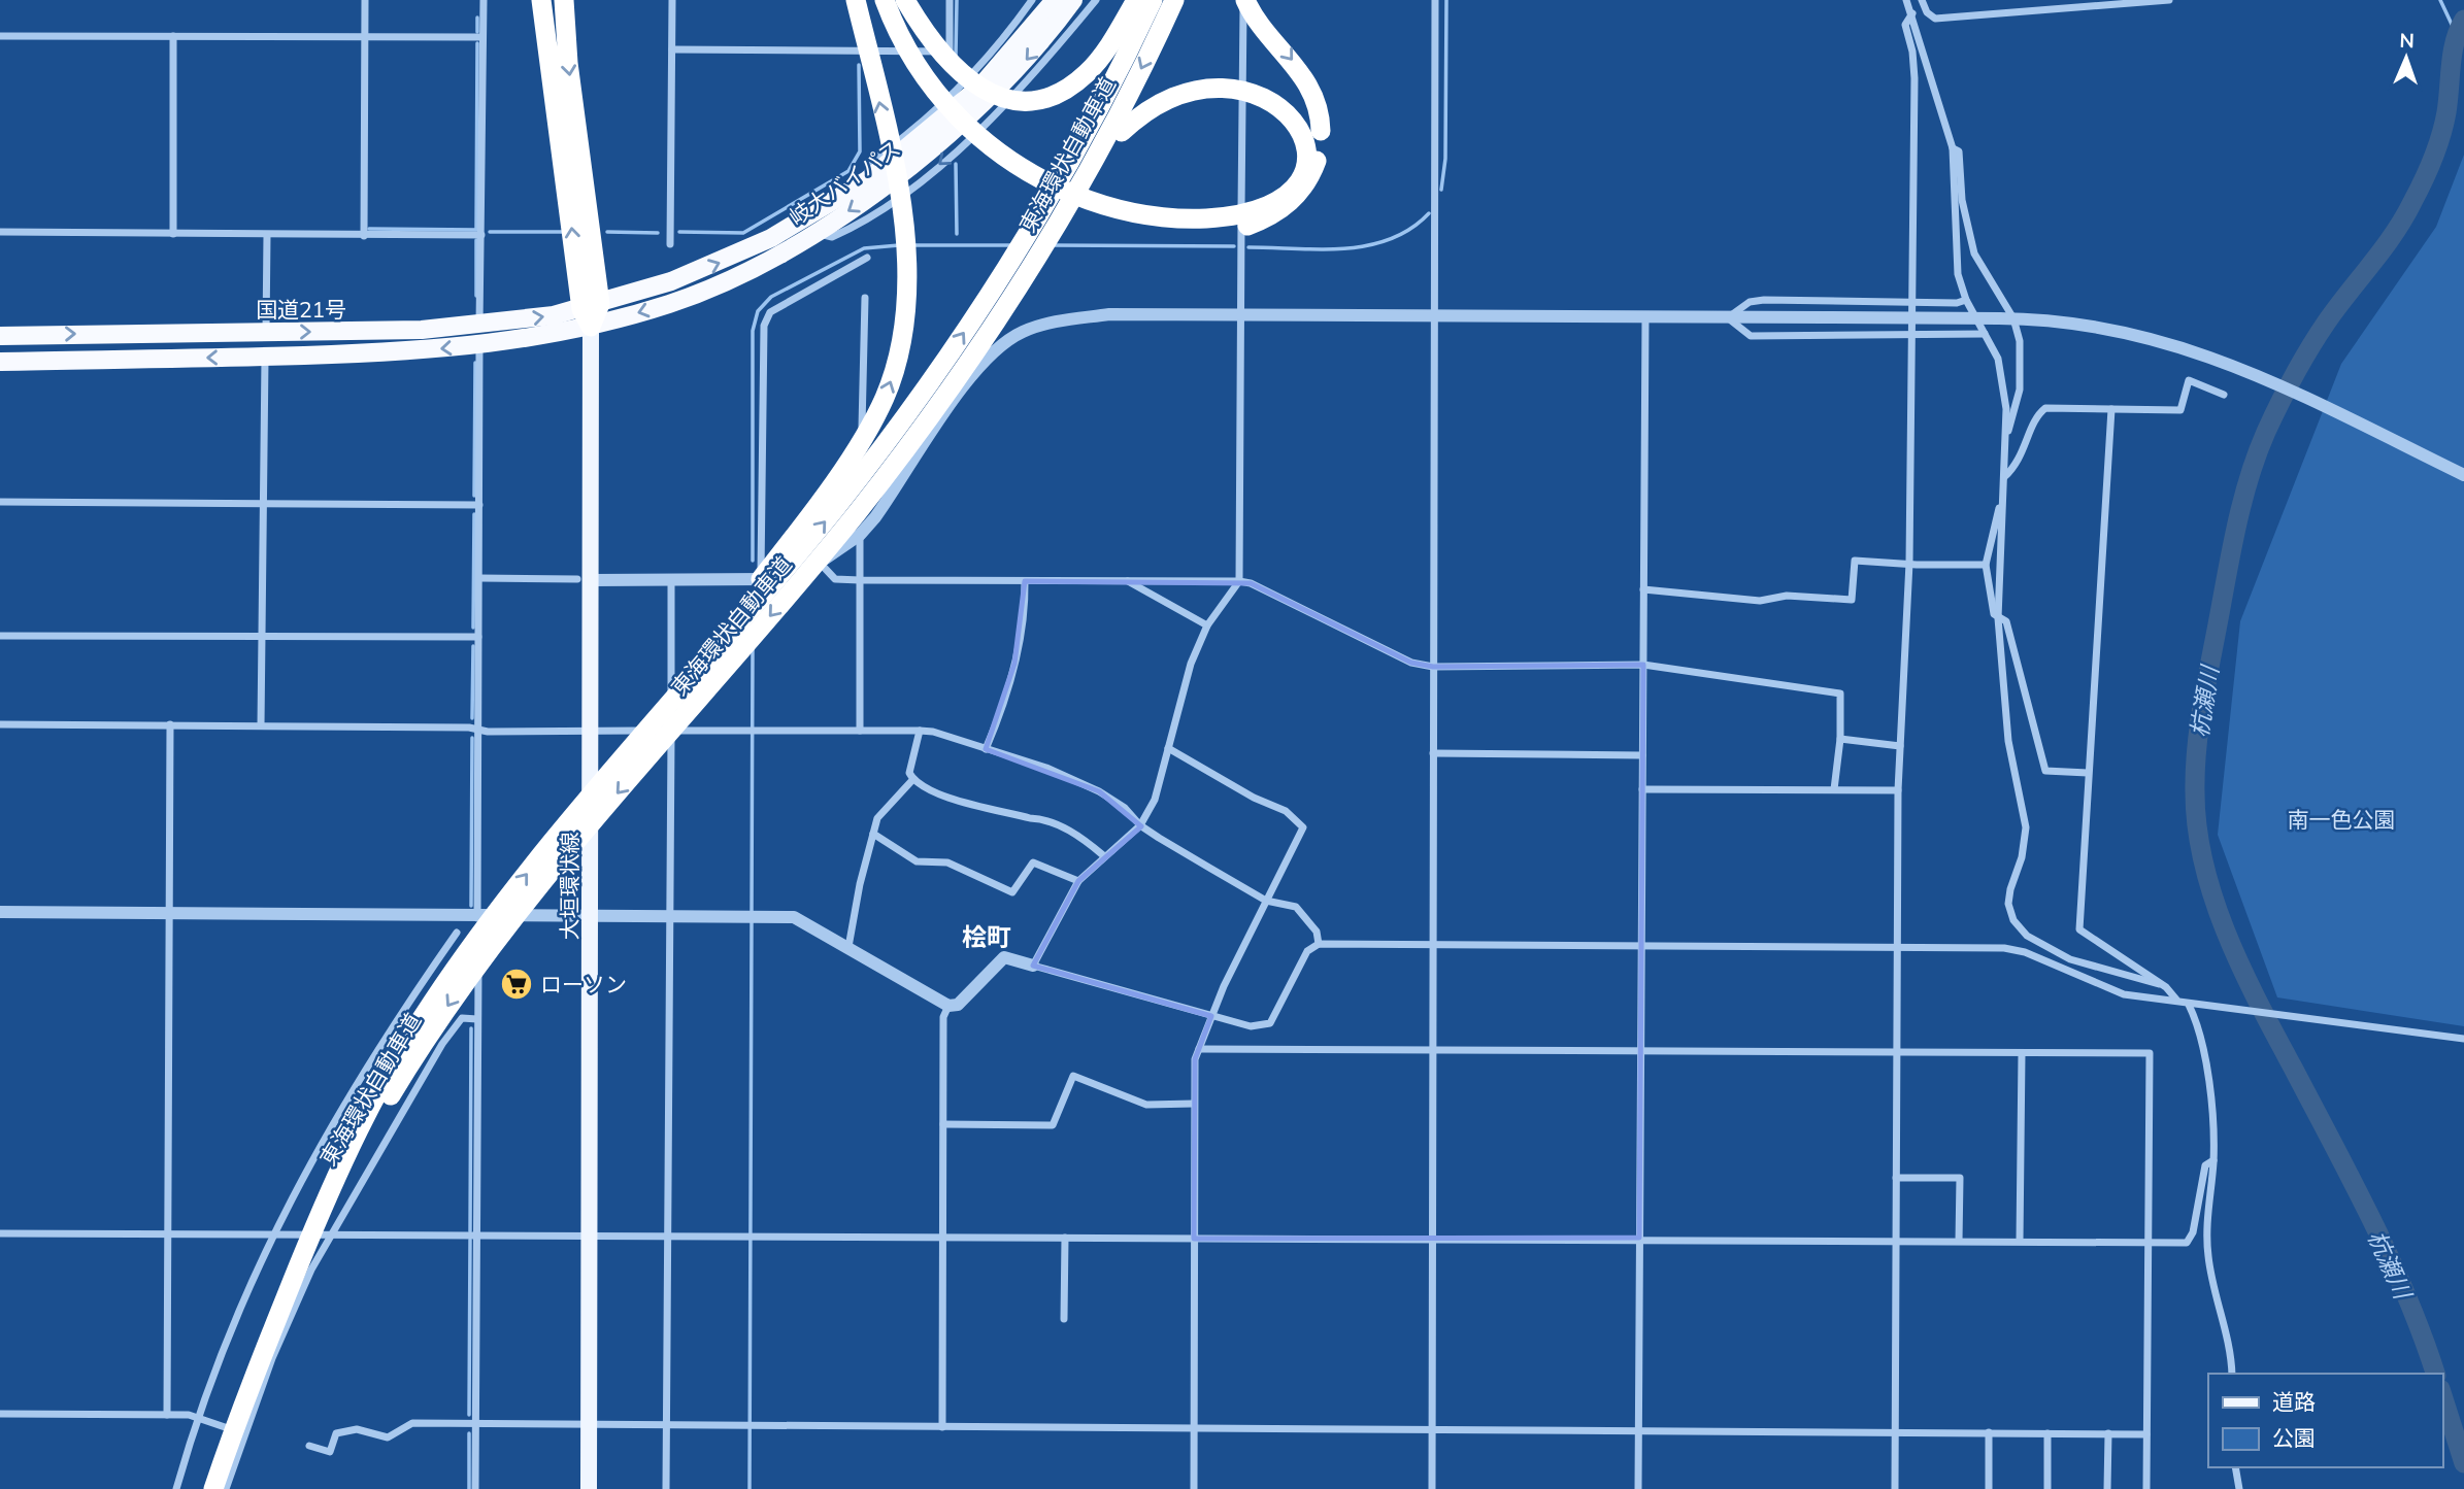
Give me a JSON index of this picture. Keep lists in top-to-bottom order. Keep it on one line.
{"streets":{"highway":["東海環状自動車道","岐大バイパス","国道21号"],"main road":["大垣環状線"]},"crossings":[["岐大バイパス","国道21号"],["岐大バイパス","大垣環状線"],["国道21号","大垣環状線"]],"districts":["桧町"],"water":["杭瀬川"],"parks":["南一色公園"],"places":{"supermarket":["ローソン"]},"legend":["道路","公園"],"north":"top"}
